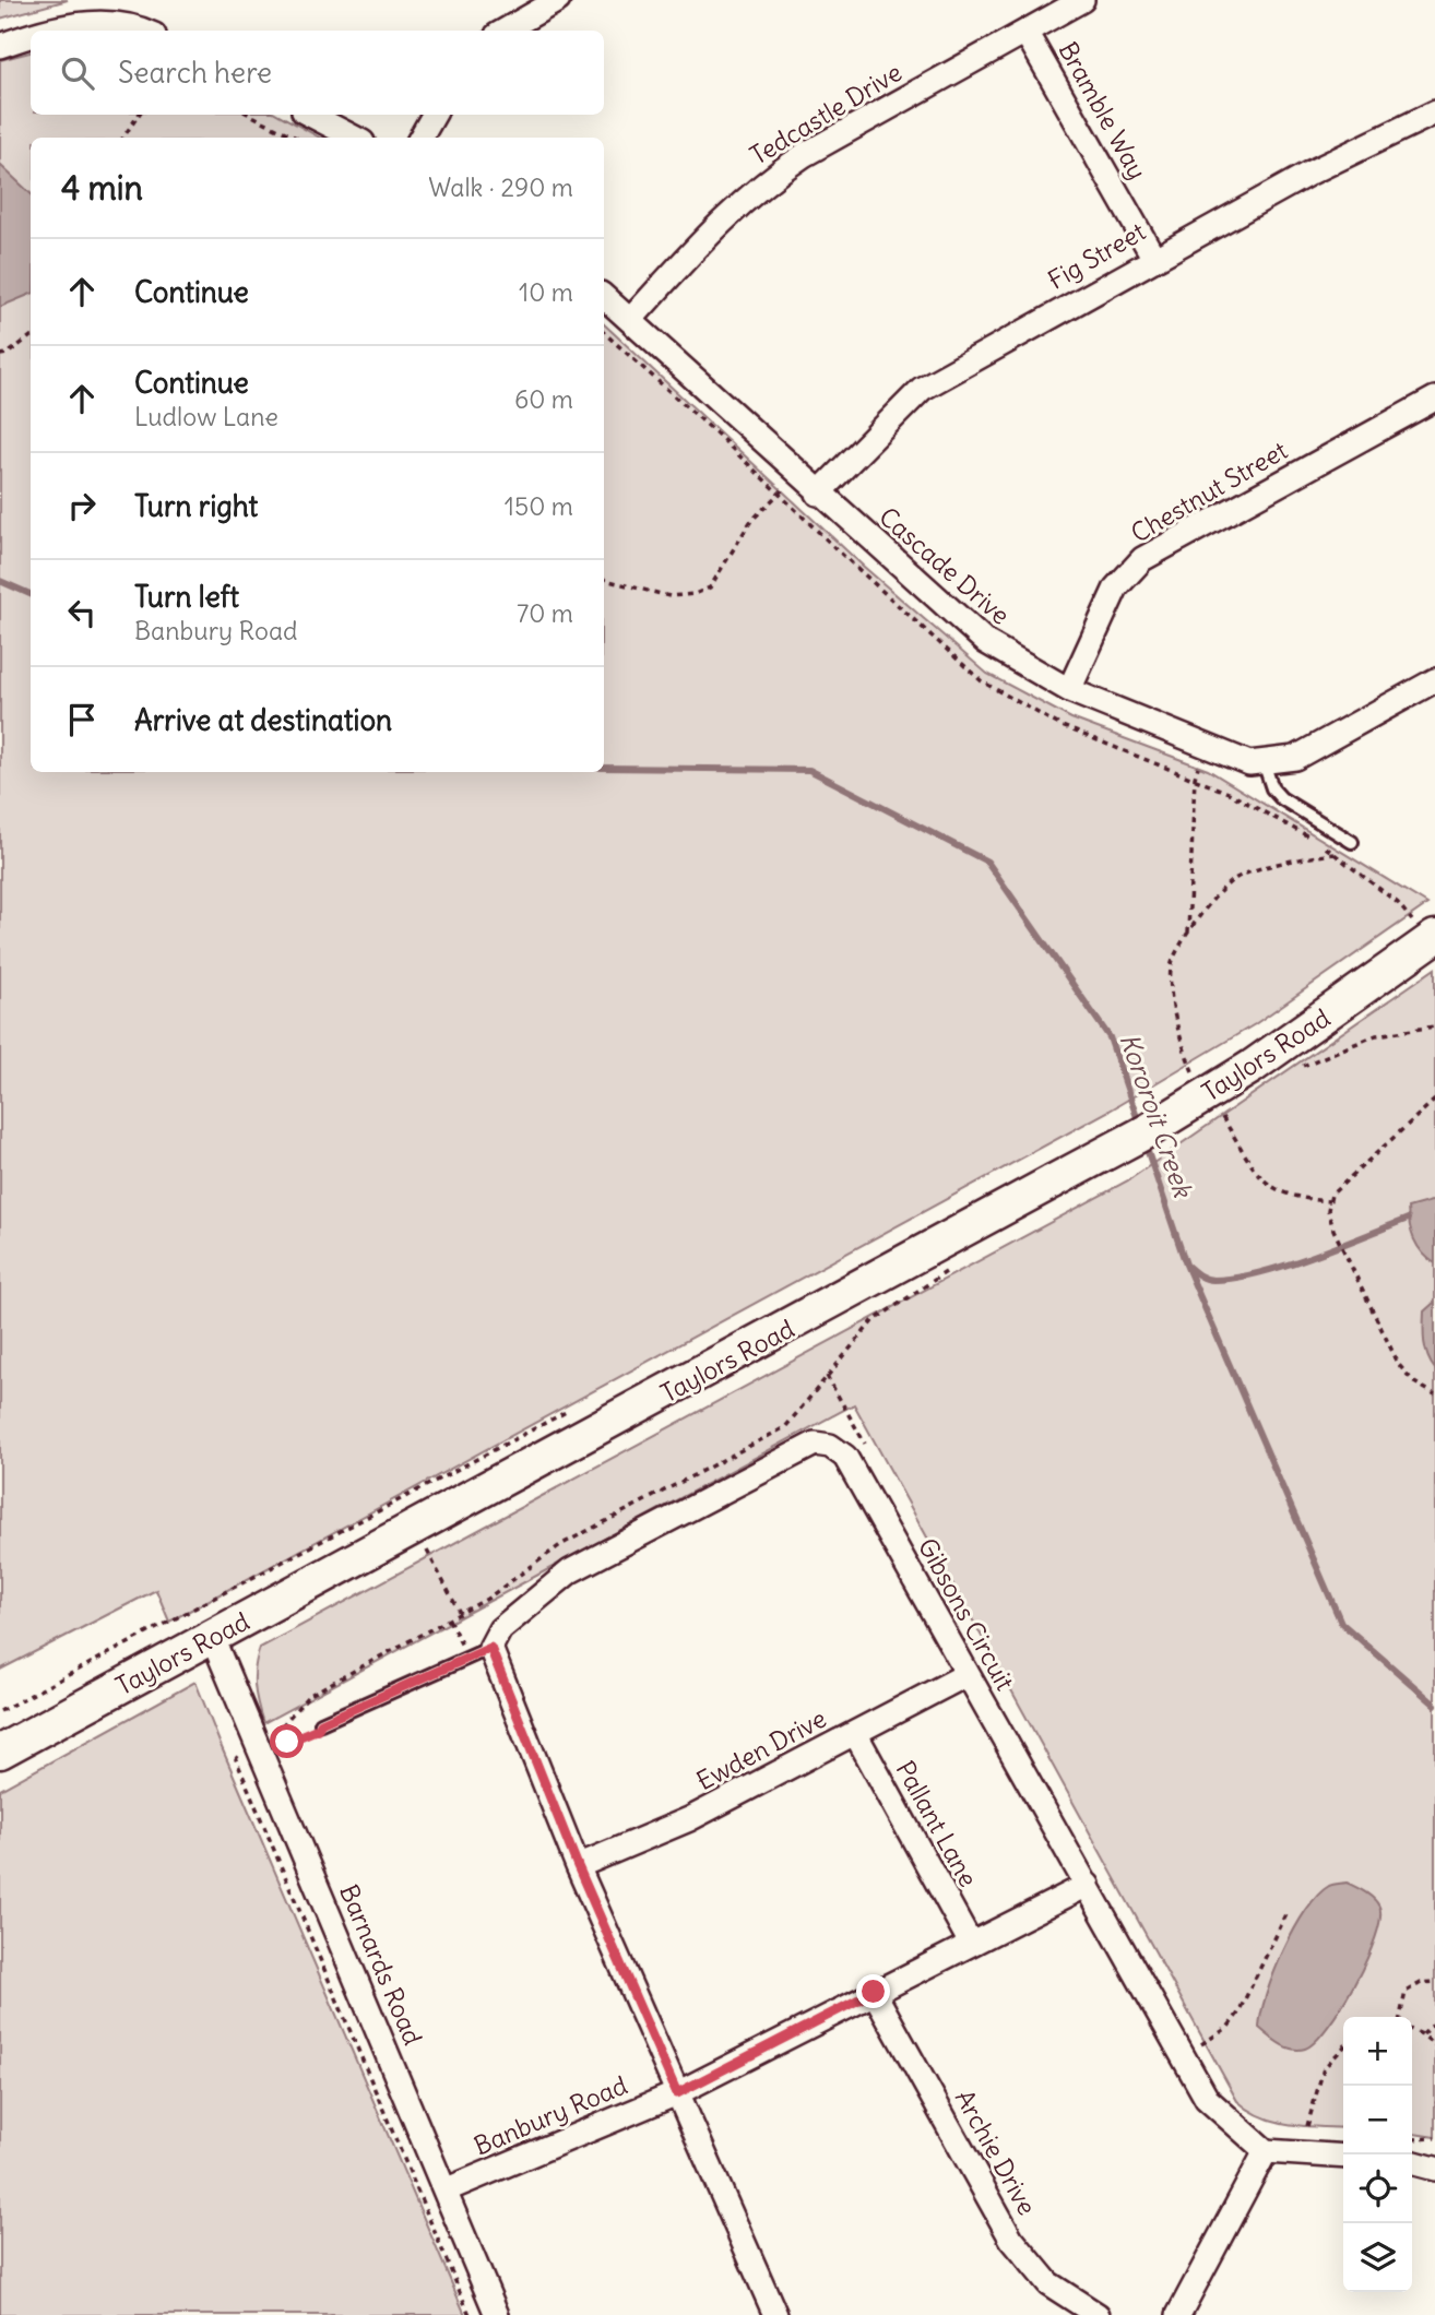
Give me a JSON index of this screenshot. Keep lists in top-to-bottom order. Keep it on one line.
{"streets":{"street":["Bramble Way","Tedcastle Drive","Fig Street","Chestnut Street","Cascade Drive","Taylors Road","Gibsons Circuit","Ewden Drive","Pallant Lane","Barnards Road","Banbury Road","Archie Drive"]},"crossings":[["Bramble Way","Tedcastle Drive"],["Bramble Way","Fig Street"],["Tedcastle Drive","Cascade Drive"],["Fig Street","Cascade Drive"],["Chestnut Street","Cascade Drive"],["Taylors Road","Barnards Road"],["Gibsons Circuit","Ewden Drive"],["Gibsons Circuit","Banbury Road"],["Ewden Drive","Pallant Lane"],["Pallant Lane","Banbury Road"],["Barnards Road","Banbury Road"],["Banbury Road","Archie Drive"]],"water":["Kororoit Creek"],"page":{"search":"Search here","heading":["4 min","Walk · 290 m"],"list":[["Continue","10 m"],["Continue","Ludlow Lane","60 m"],["Turn right","150 m"],["Turn left","Banbury Road","70 m"],"Arrive at destination"],"map_buttons":["+","−"]}}
